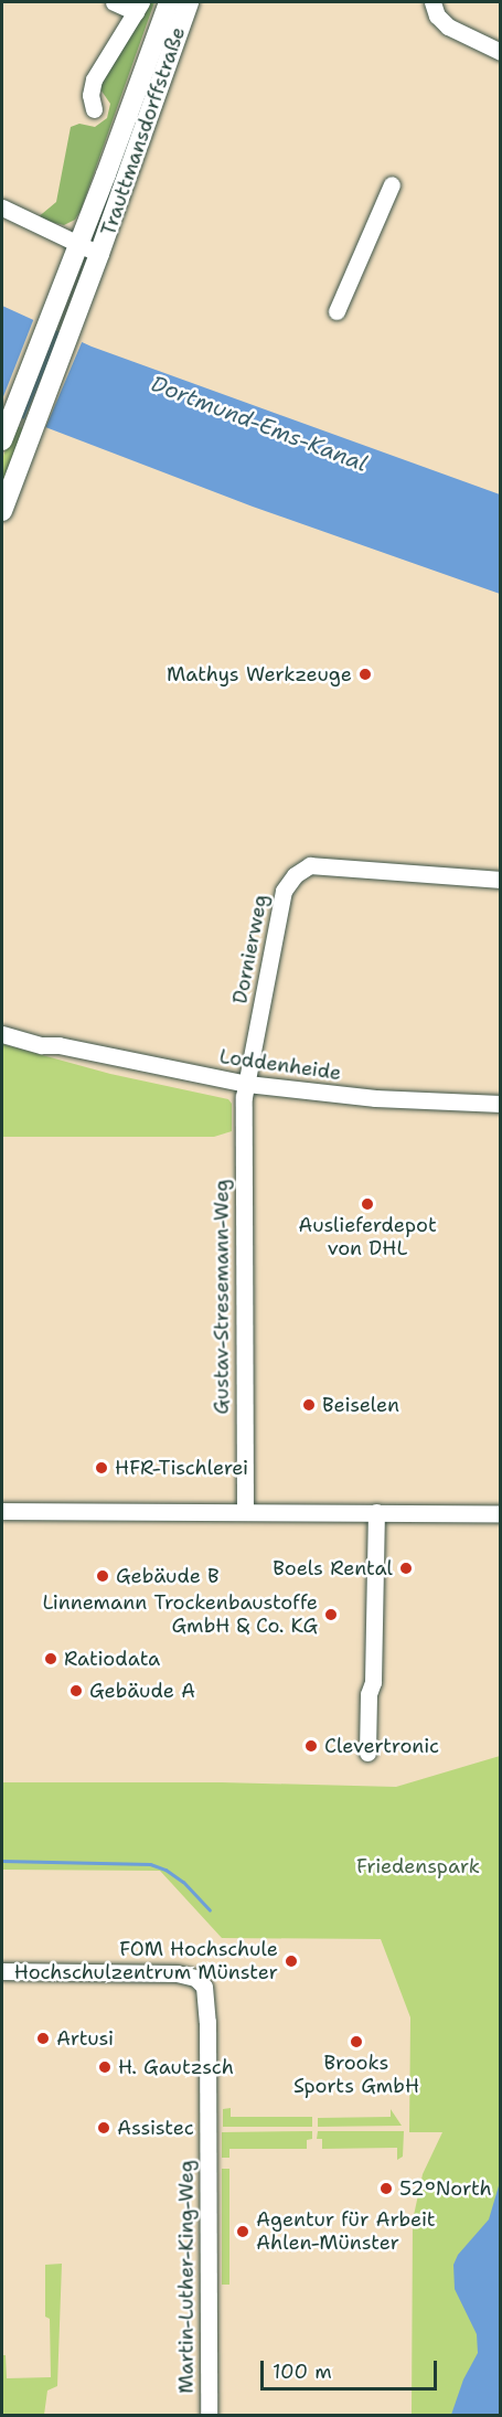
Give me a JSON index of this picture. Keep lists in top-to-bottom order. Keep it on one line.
{"streets":{"main road":["Trauttmansdorffstraße"],"street":["Dornierweg","Loddenheide","Gustav-Stresemann-Weg","Martin-Luther-King-Weg"]},"crossings":[["Dornierweg","Loddenheide"],["Dornierweg","Gustav-Stresemann-Weg"],["Loddenheide","Gustav-Stresemann-Weg"]],"water":["Dortmund-Ems-Kanal"],"parks":["Friedenspark"],"places":["Mathys Werkzeuge","Auslieferdepot von DHL","Beiselen","HFR-Tischlerei","Boels Rental","Gebäude B","Linnemann Trockenbaustoffe GmbH & Co. KG","Ratiodata","Gebäude A","Clevertronic","FOM Hochschule Hochschulzentrum Münster","Artusi","Brooks Sports GmbH","H. Gautzsch","Assistec","52°North","Agentur für Arbeit Ahlen-Münster"],"scale_bar":"100 m"}
